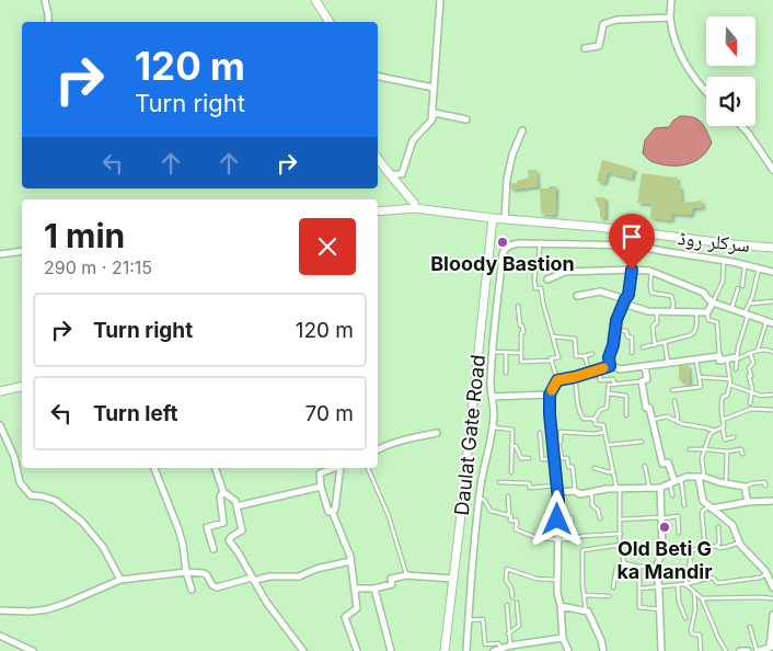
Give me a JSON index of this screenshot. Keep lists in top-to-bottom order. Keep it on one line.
{"streets":{"main road":["سرکلر روڈ","Daulat Gate Road"]},"crossings":[["سرکلر روڈ","Daulat Gate Road"]],"places":["Bloody Bastion","Old Beti G ka Mandir"],"north":"bottom","page":{"turn":["120 m","Turn right"],"heading":["1 min","290 m · 21:15"],"list":[{"name":"Turn right","value":"120 m"},{"name":"Turn left","value":"70 m"}]}}
